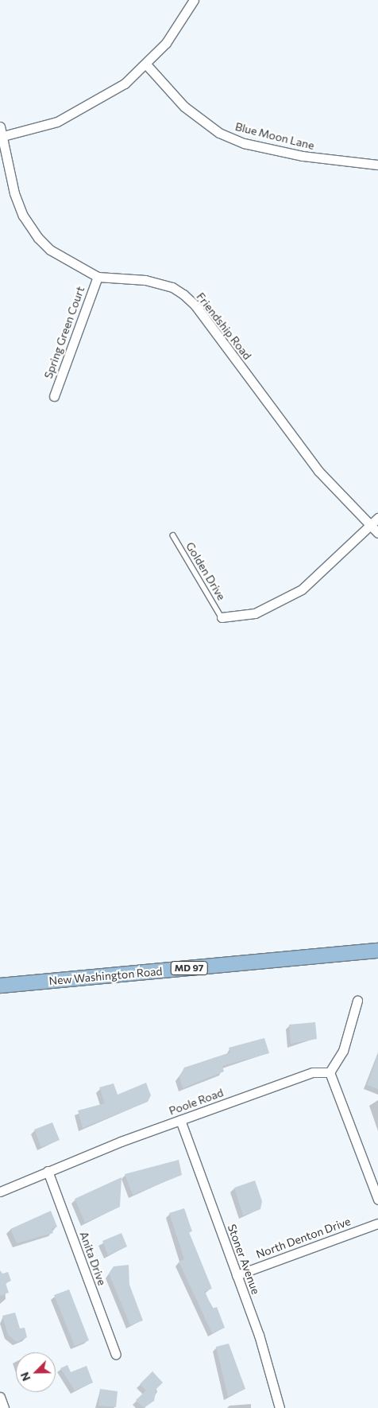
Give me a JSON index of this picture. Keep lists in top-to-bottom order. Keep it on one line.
{"streets":{"main road":["MD 97","New Washington Road"],"street":["Blue Moon Lane","Friendship Road","Spring Green Court","Poole Road","North Denton Drive","Anita Drive","Stoner Avenue"],"lane":["Golden Drive"]},"crossings":[["Friendship Road","Spring Green Court"],["Poole Road","Anita Drive"],["Poole Road","Stoner Avenue"],["North Denton Drive","Stoner Avenue"]],"north":"bottom left"}
